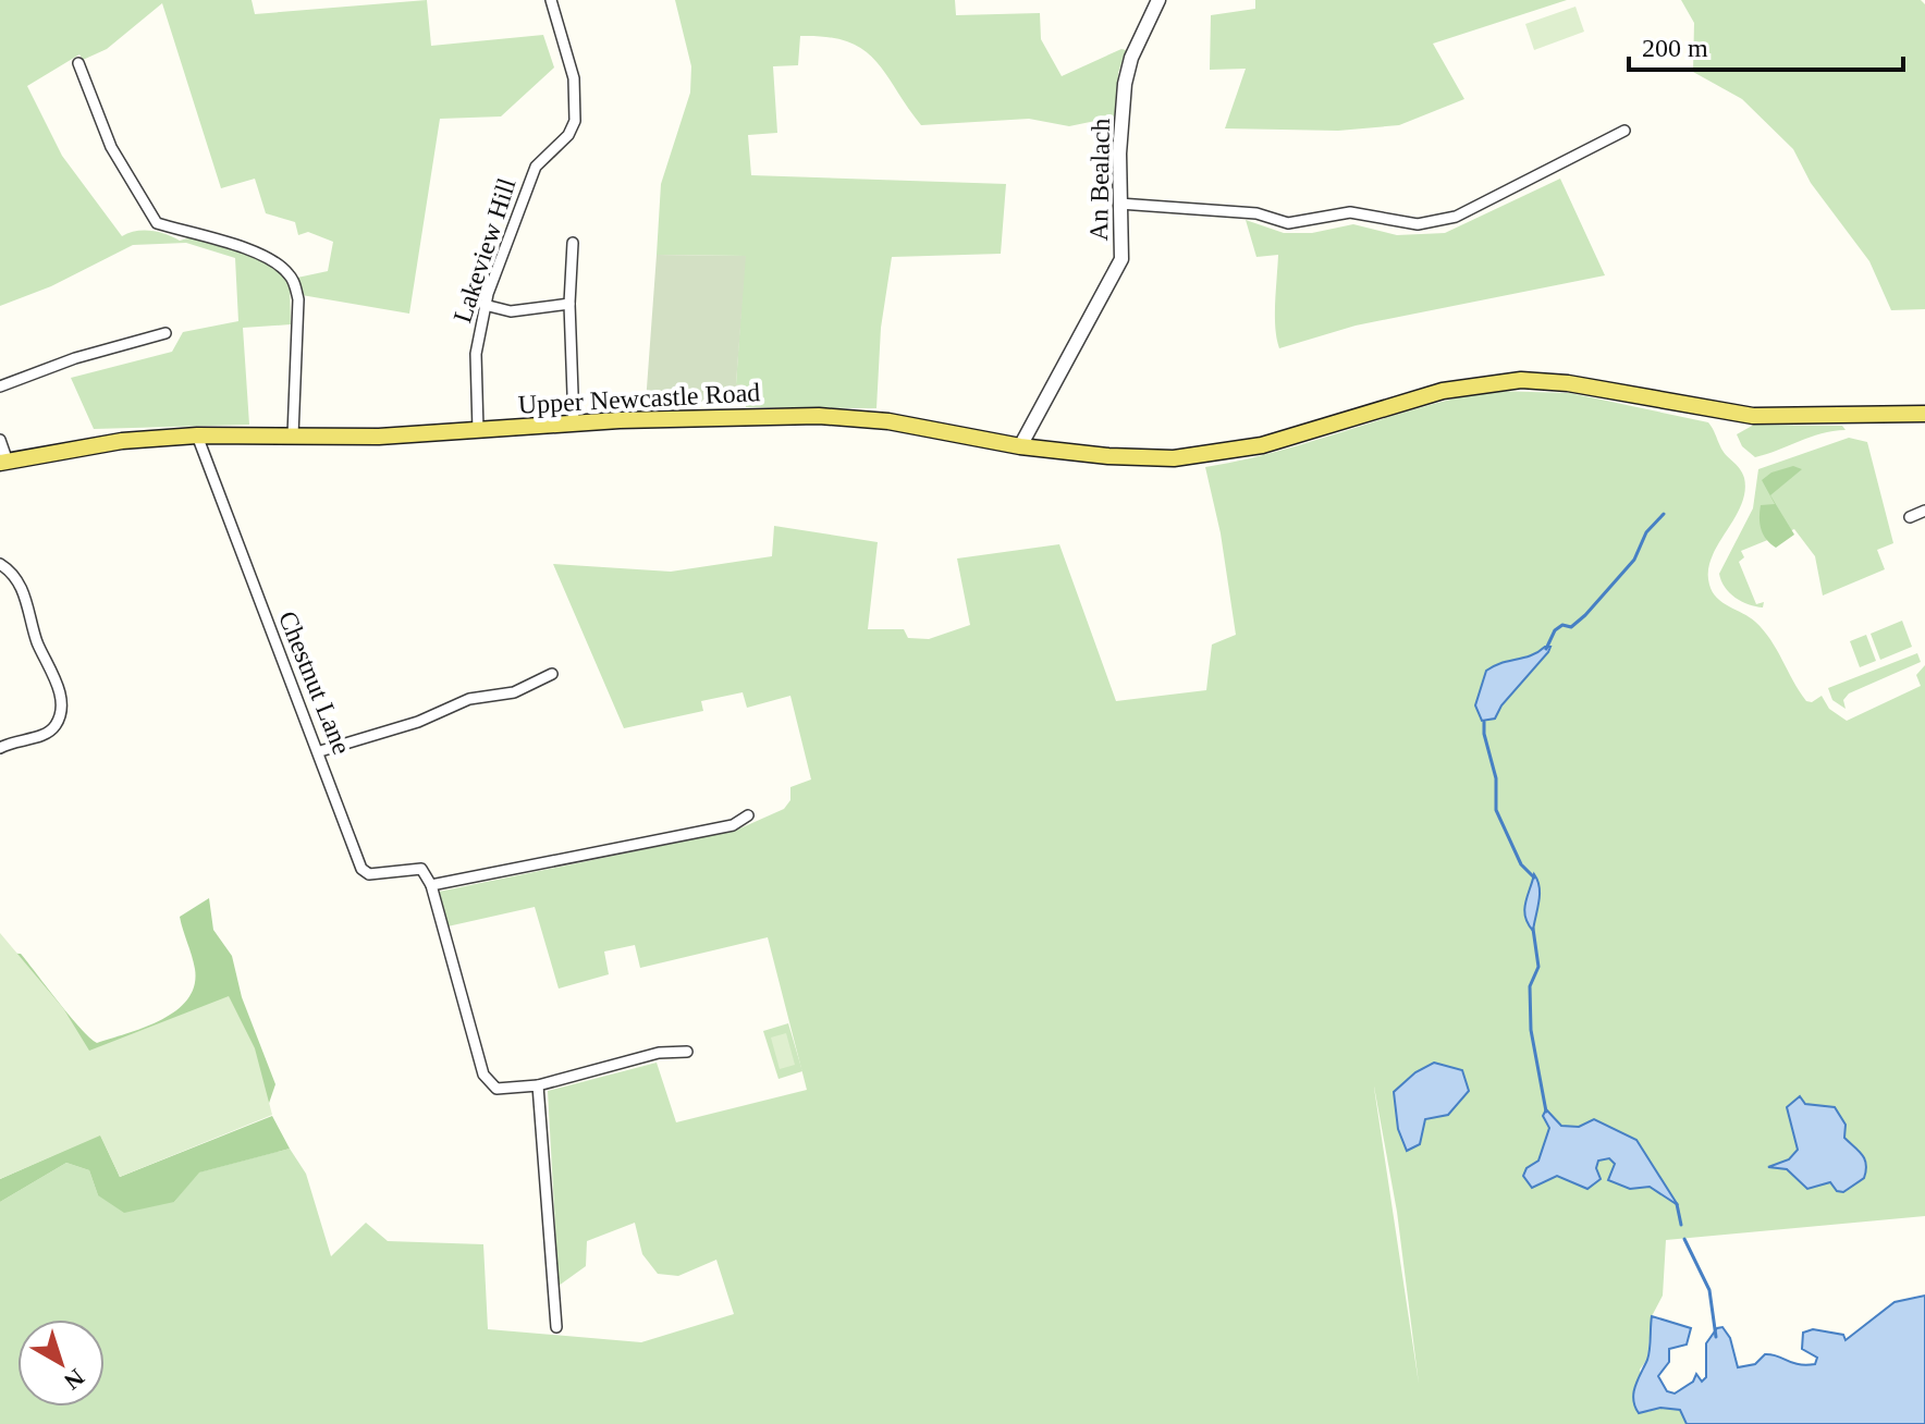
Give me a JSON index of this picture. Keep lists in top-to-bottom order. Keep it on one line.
{"streets":{"main road":["Upper Newcastle Road"],"street":["An Bealach","Lakeview Hill","Chestnut Lane"]},"crossings":[["An Bealach","Upper Newcastle Road"],["Lakeview Hill","Upper Newcastle Road"],["Upper Newcastle Road","Chestnut Lane"]],"scale_bar":"200 m","north":"bottom right"}
